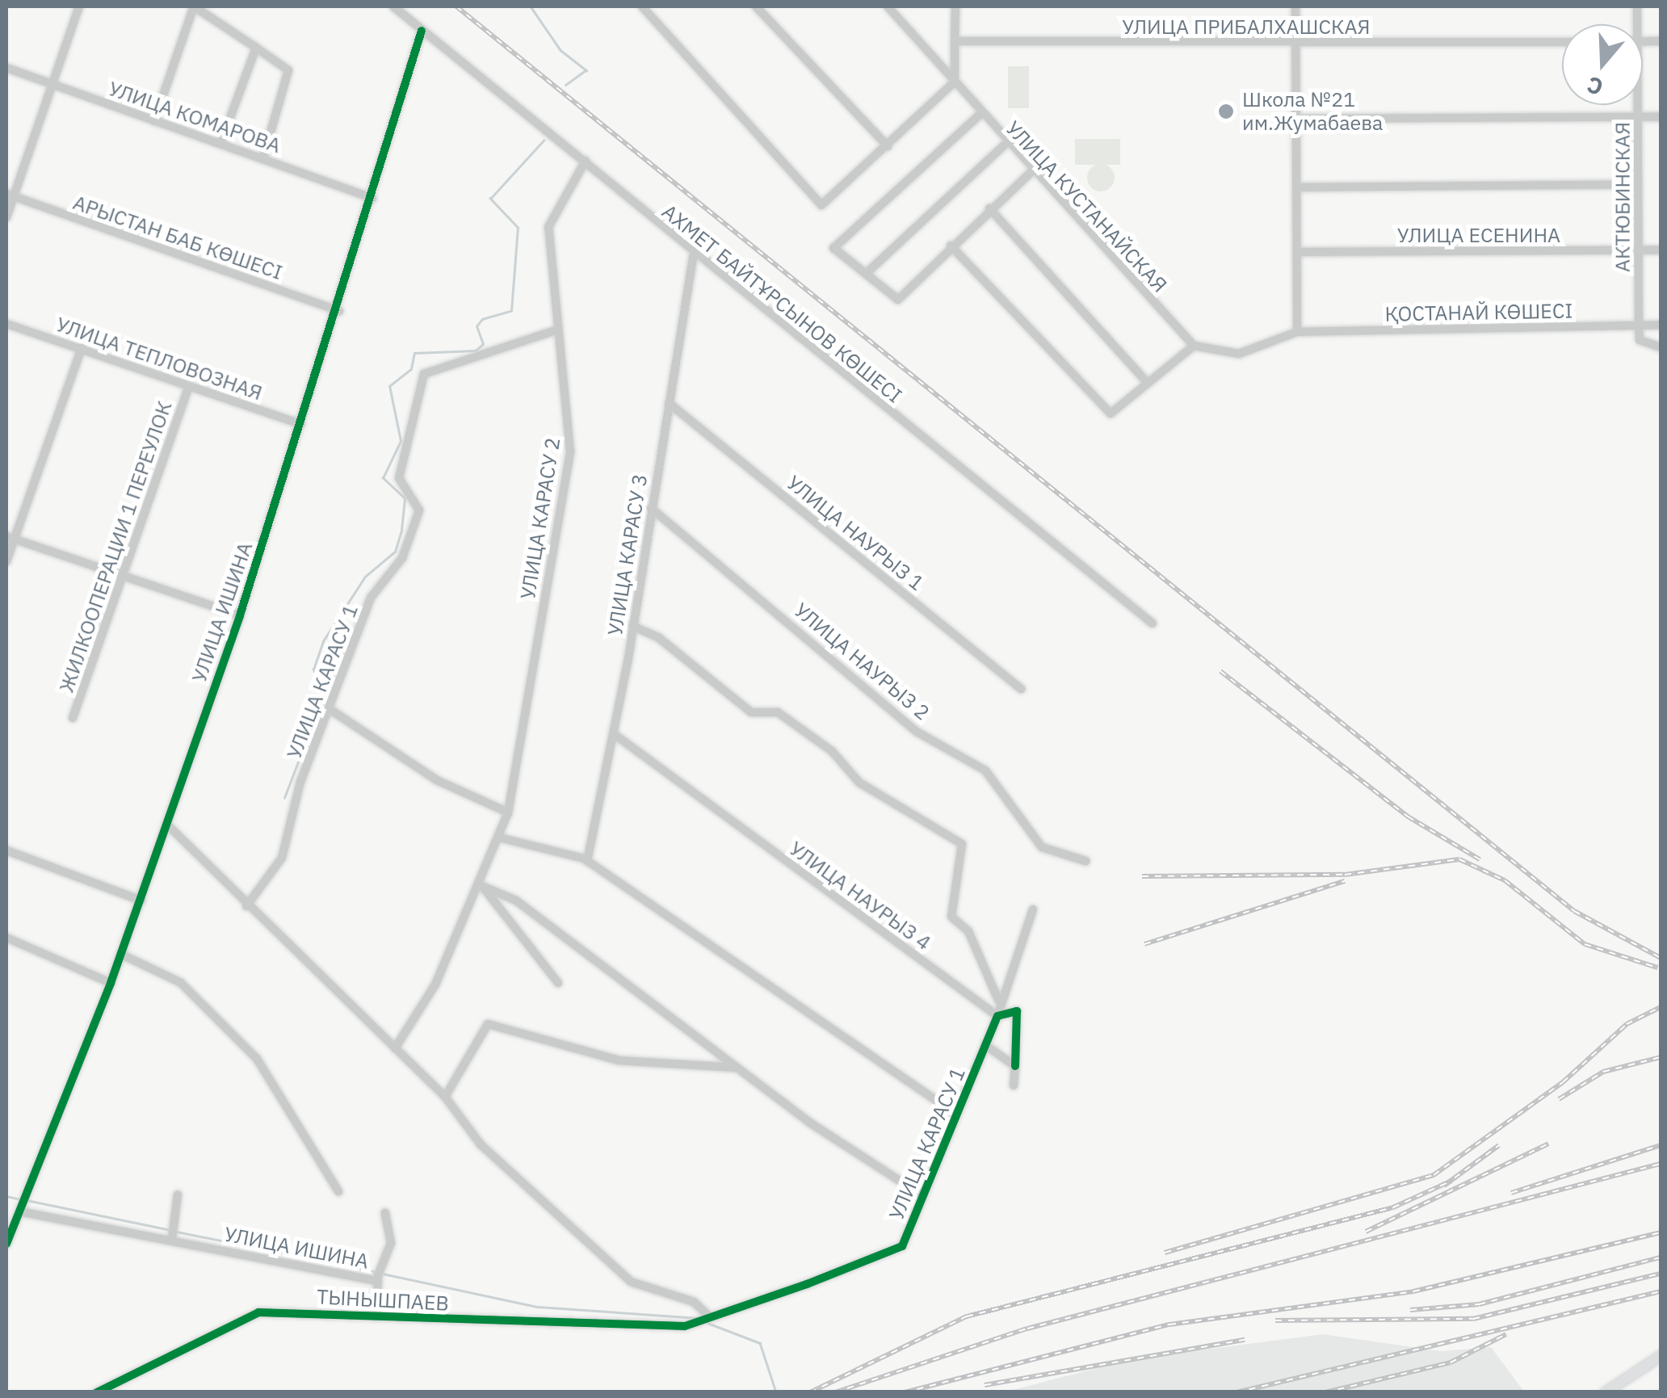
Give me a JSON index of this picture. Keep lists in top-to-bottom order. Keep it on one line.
{"streets":{"street":["УЛИЦА ПРИБАЛХАШСКАЯ","УЛИЦА КОМАРОВА","АКТЮБИНСКАЯ","УЛИЦА КУСТАНАЙСКАЯ","УЛИЦА ЕСЕНИНА","АРЫСТАН БАБ КӨШЕСІ","АХМЕТ БАЙТҰРСЫНОВ КӨШЕСІ","ҚОСТАНАЙ КӨШЕСІ","УЛИЦА ТЕПЛОВОЗНАЯ","УЛИЦА КАРАСУ 2","УЛИЦА НАУРЫЗ 1","ЖИЛКООПЕРАЦИИ 1 ПЕРЕУЛОК","УЛИЦА КАРАСУ 3","УЛИЦА ИШИНА","УЛИЦА НАУРЫЗ 2","УЛИЦА КАРАСУ 1","УЛИЦА НАУРЫЗ 4","ТЫНЫШПАЕВ"]},"crossings":[["УЛИЦА КОМАРОВА","УЛИЦА ИШИНА"],["АКТЮБИНСКАЯ","УЛИЦА ЕСЕНИНА"],["АКТЮБИНСКАЯ","ҚОСТАНАЙ КӨШЕСІ"],["АРЫСТАН БАБ КӨШЕСІ","УЛИЦА ИШИНА"],["АХМЕТ БАЙТҰРСЫНОВ КӨШЕСІ","УЛИЦА КАРАСУ 2"],["АХМЕТ БАЙТҰРСЫНОВ КӨШЕСІ","УЛИЦА КАРАСУ 3"],["АХМЕТ БАЙТҰРСЫНОВ КӨШЕСІ","УЛИЦА ИШИНА"],["УЛИЦА ТЕПЛОВОЗНАЯ","ЖИЛКООПЕРАЦИИ 1 ПЕРЕУЛОК"],["УЛИЦА ТЕПЛОВОЗНАЯ","УЛИЦА ИШИНА"],["УЛИЦА КАРАСУ 2","УЛИЦА КАРАСУ 1"],["УЛИЦА НАУРЫЗ 1","УЛИЦА КАРАСУ 3"],["УЛИЦА КАРАСУ 3","УЛИЦА НАУРЫЗ 2"],["УЛИЦА КАРАСУ 3","УЛИЦА НАУРЫЗ 4"],["УЛИЦА ИШИНА","ТЫНЫШПАЕВ"],["УЛИЦА КАРАСУ 1","УЛИЦА НАУРЫЗ 4"],["УЛИЦА КАРАСУ 1","ТЫНЫШПАЕВ"]],"places":["Школа №21 им.Жумабаева"],"north":"bottom"}
